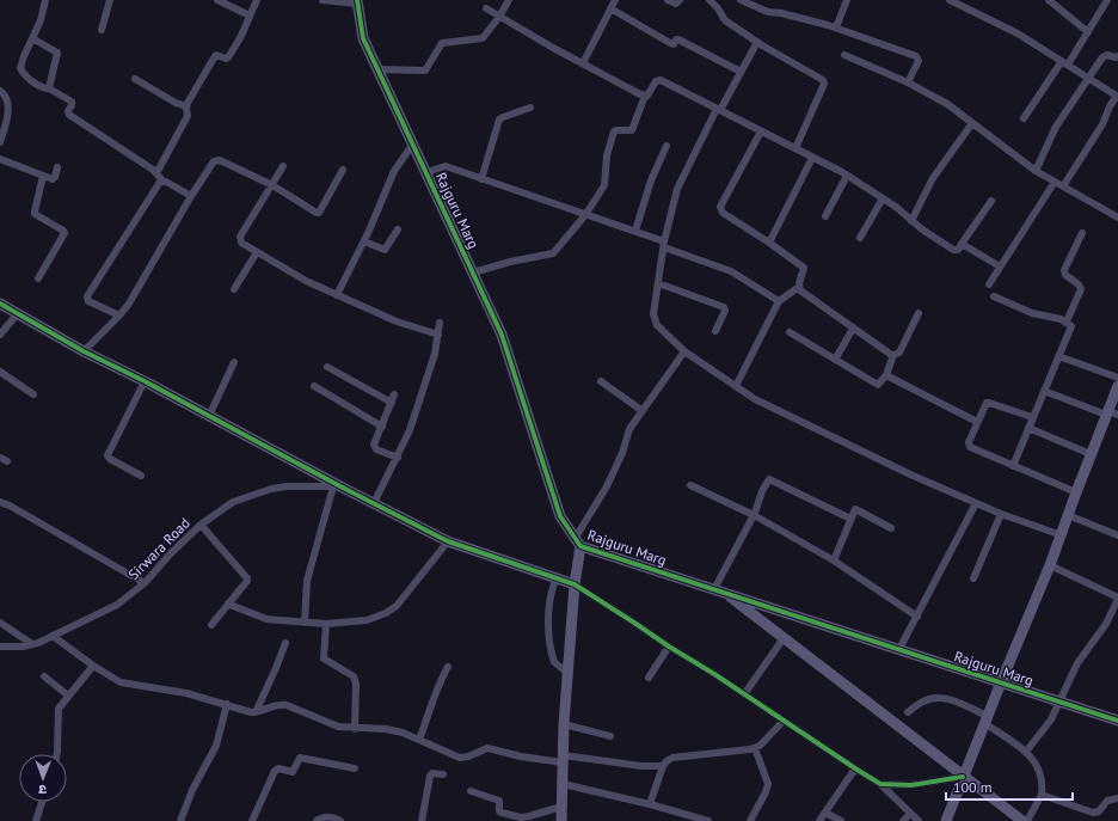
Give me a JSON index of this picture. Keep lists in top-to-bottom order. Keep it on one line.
{"streets":{"street":["Rajguru Marg","Sirwara Road"]},"scale_bar":"100 m","north":"bottom"}
